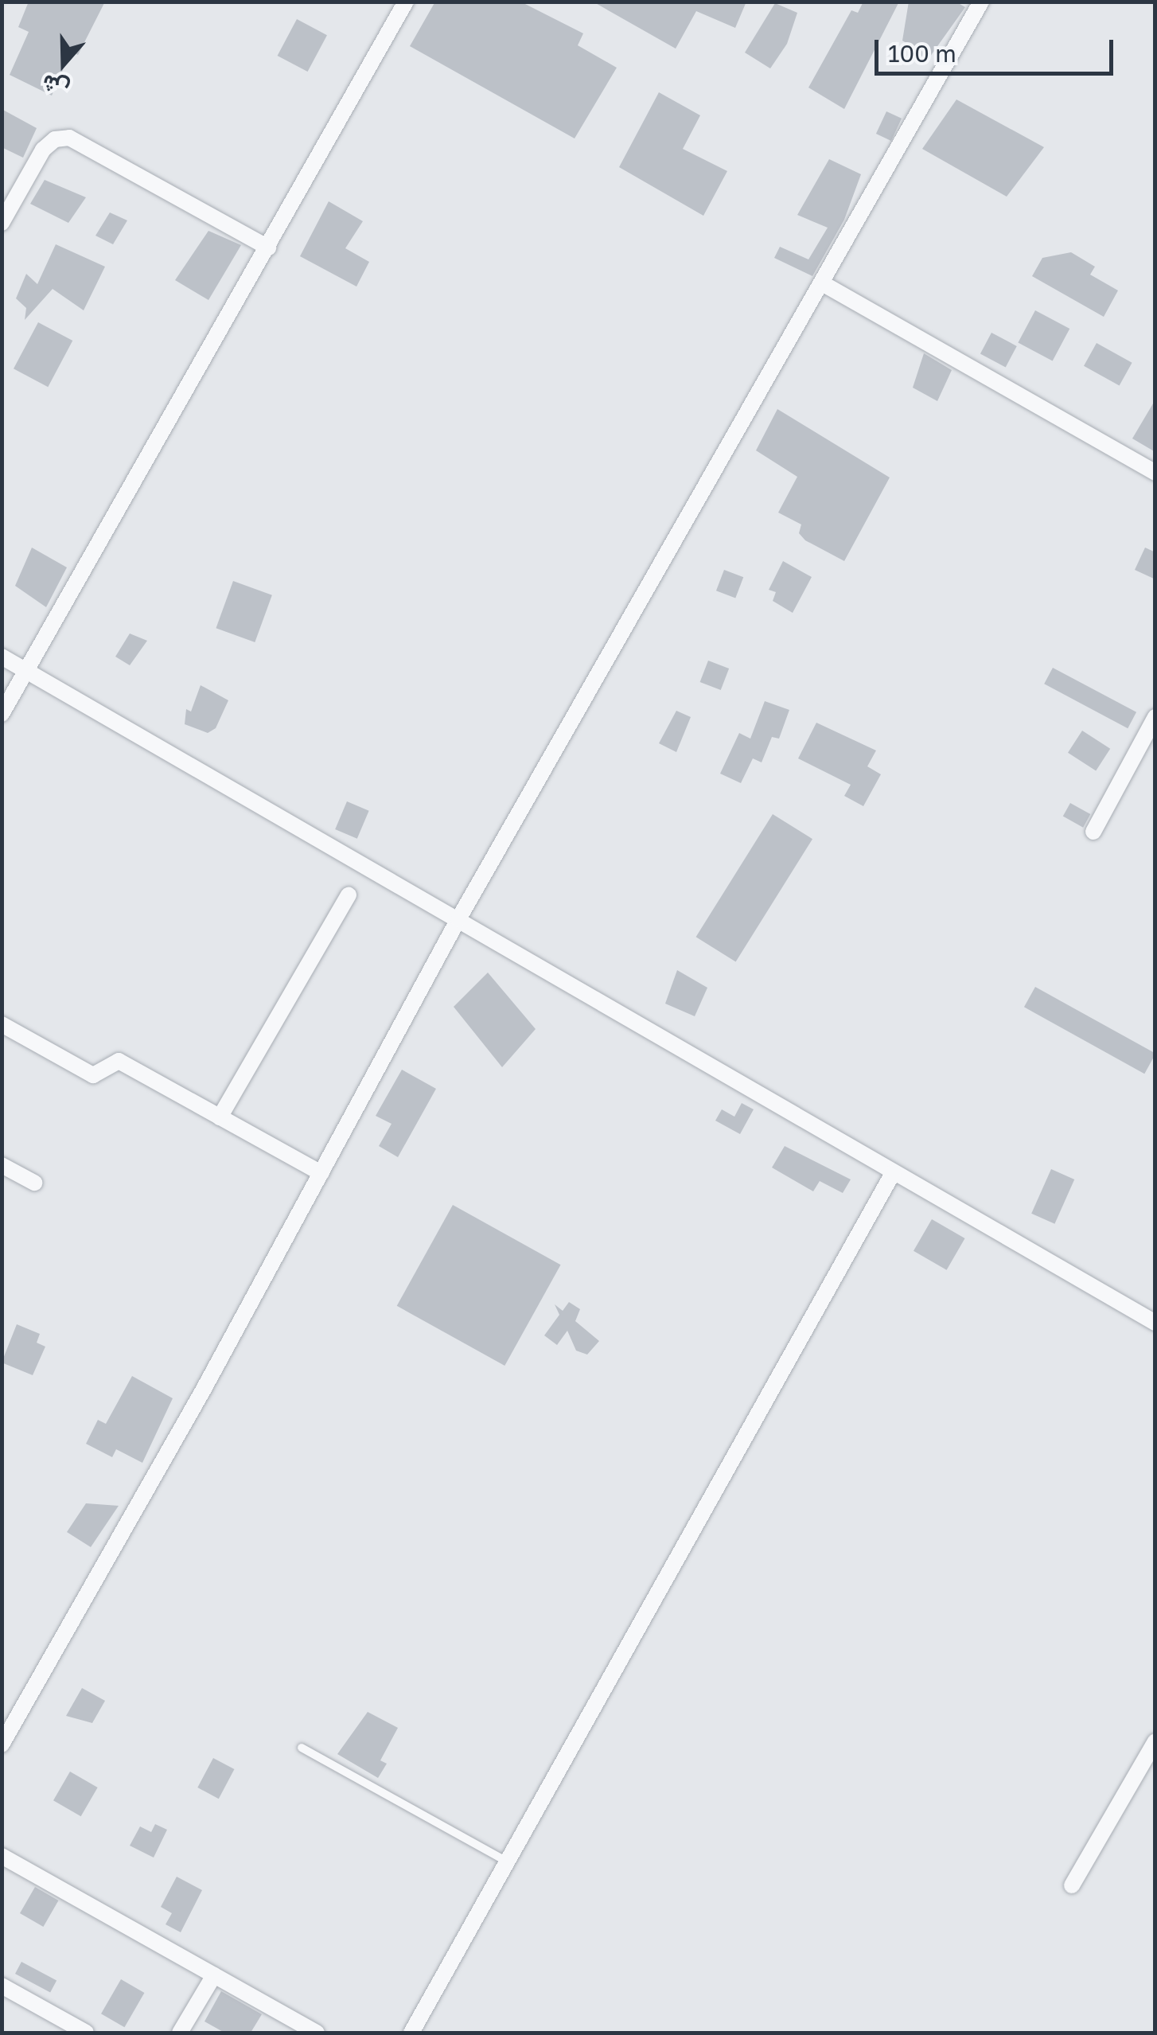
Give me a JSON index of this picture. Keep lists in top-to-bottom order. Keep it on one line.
{"scale_bar":"100 m","north":"bottom"}
